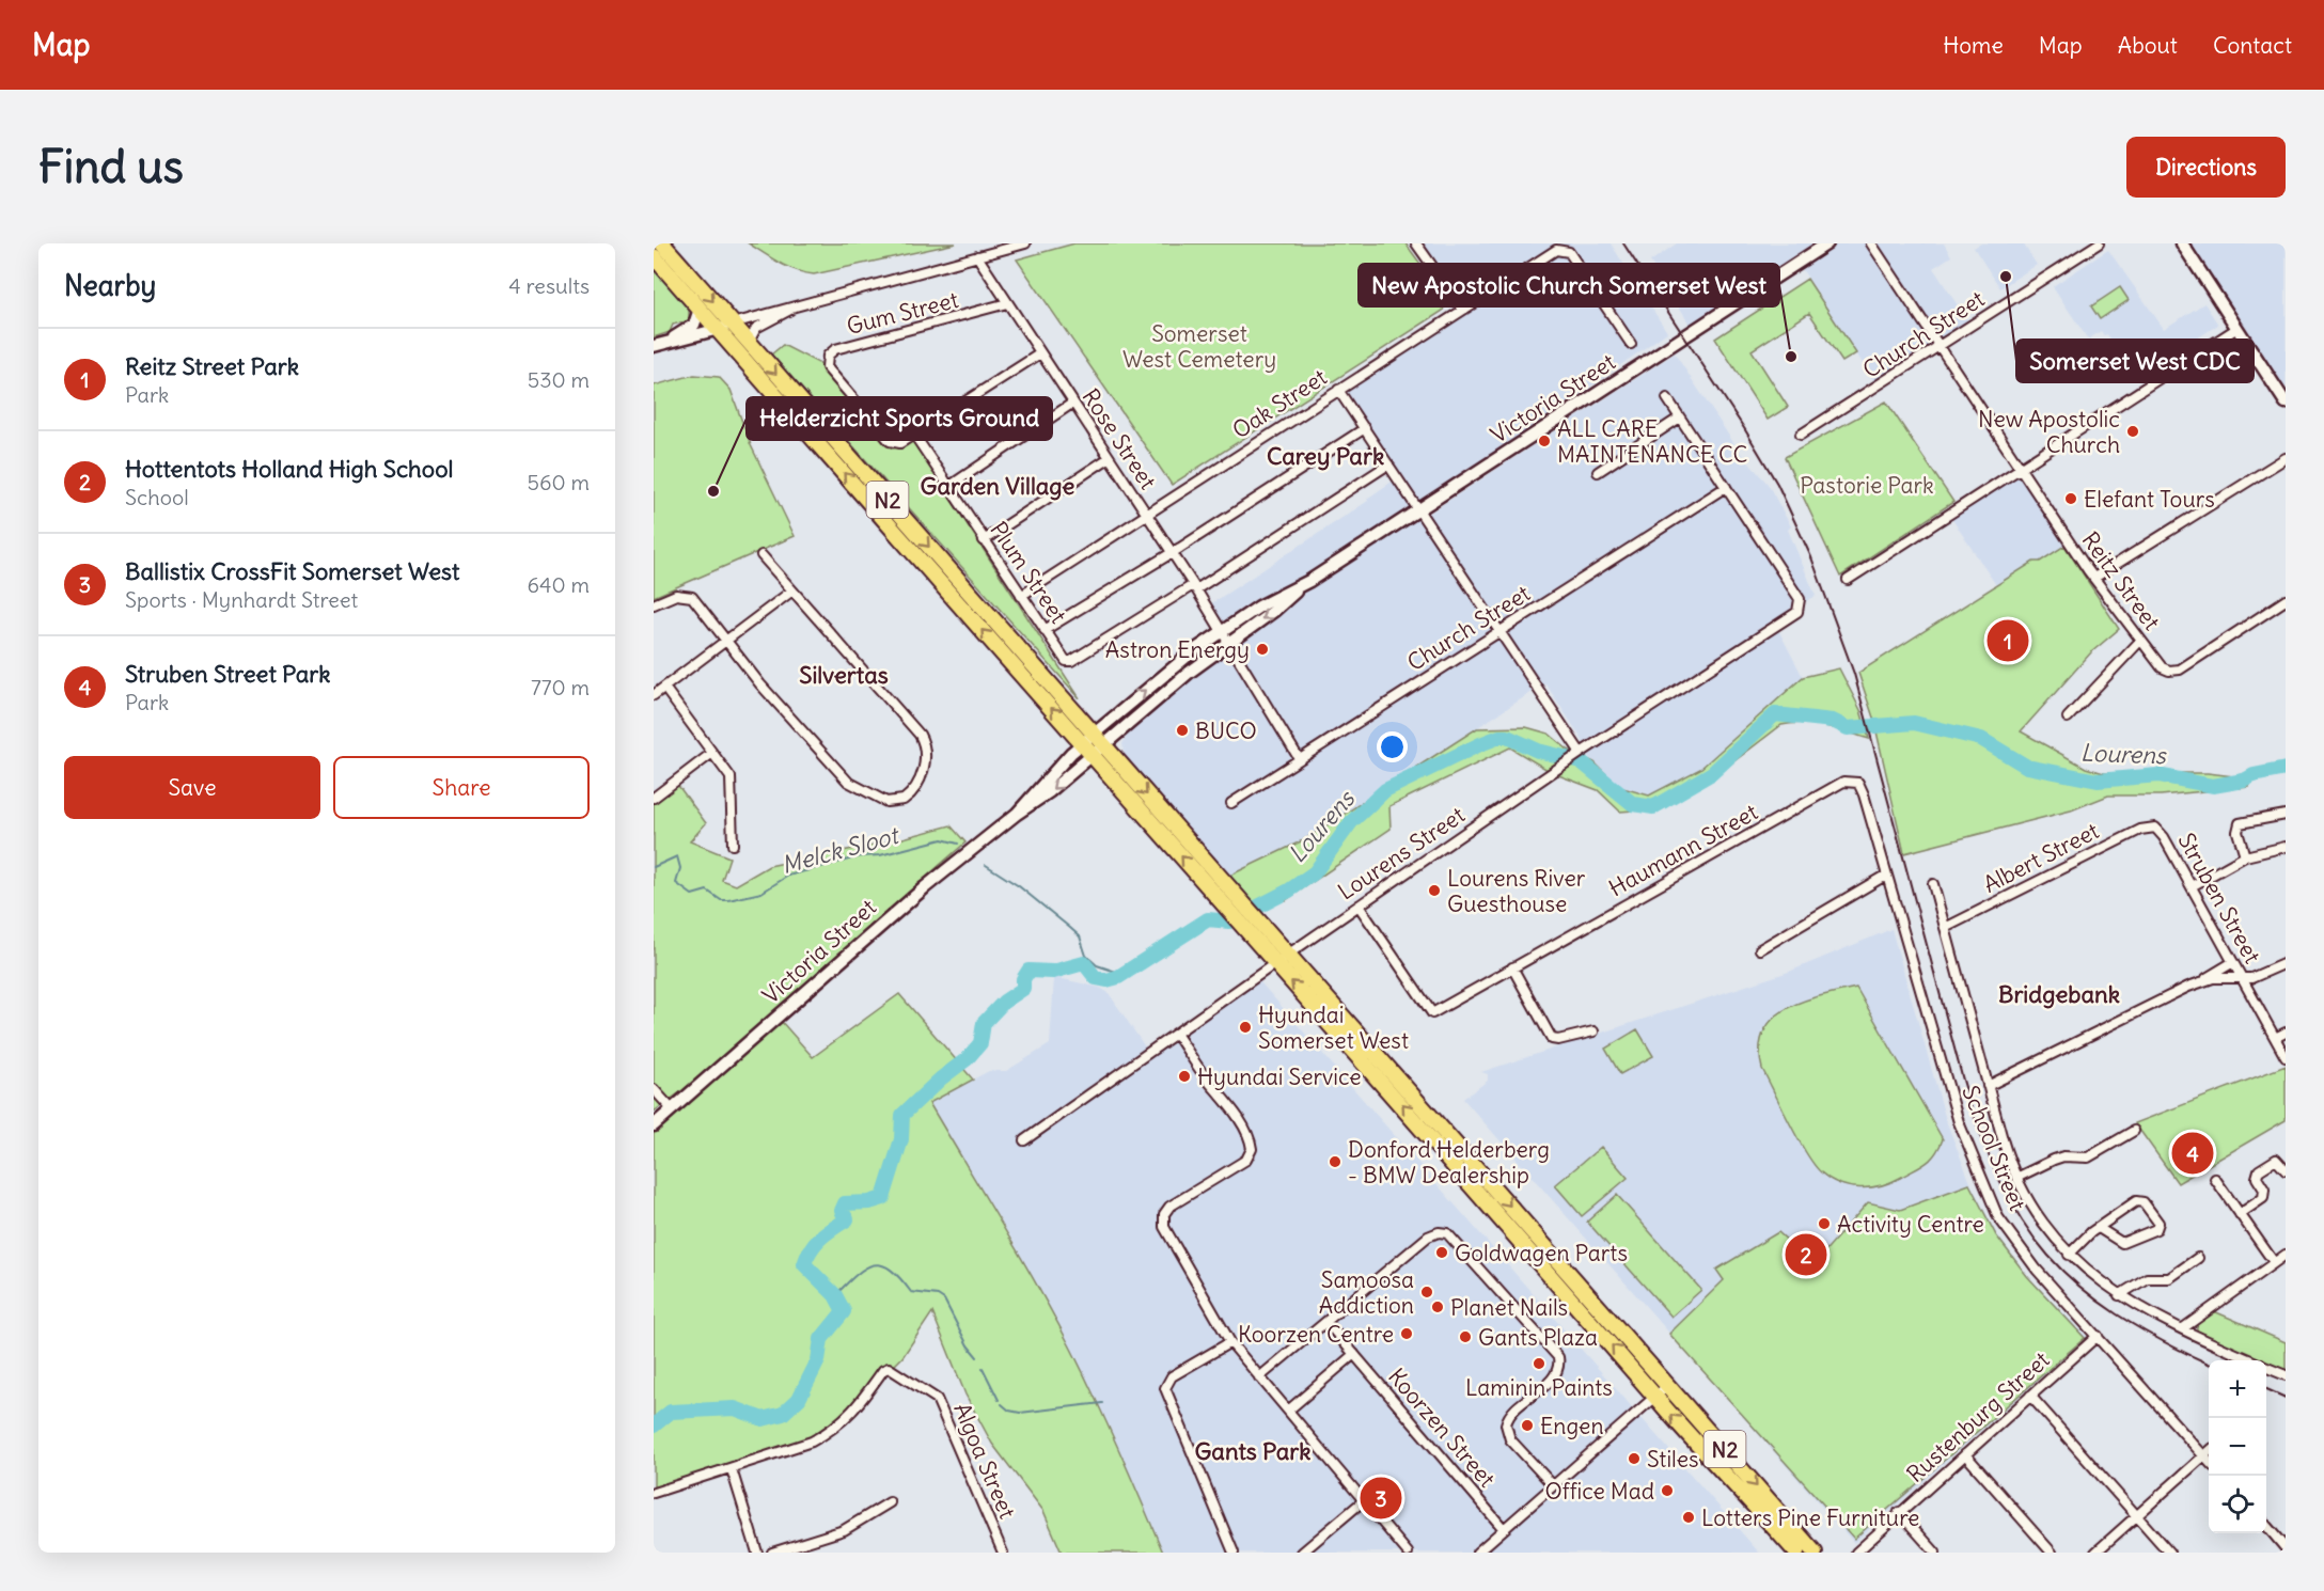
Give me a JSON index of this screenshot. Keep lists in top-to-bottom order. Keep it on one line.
{"streets":{"highway":["N2"],"main road":["Victoria Street"],"street":["Gum Street","Church Street","Oak Street","Rose Street","Plum Street","Reitz Street","Haumann Street","Lourens Street","Albert Street","Struben Street","School Street","Rustenburg Street","Koorzen Street","Algoa Street"]},"crossings":[["Gum Street","Rose Street"],["Gum Street","Plum Street"],["Church Street","Rose Street"],["Church Street","Reitz Street"],["Church Street","Lourens Street"],["Victoria Street","Rose Street"],["Victoria Street","N2"],["Oak Street","Rose Street"],["Oak Street","Plum Street"],["Rose Street","Plum Street"],["N2","Lourens Street"],["Haumann Street","Lourens Street"],["Haumann Street","School Street"],["Albert Street","Struben Street"],["School Street","Rustenburg Street"]],"districts":["Carey Park","Garden Village","Silvertas","Bridgebank","Gants Park"],"water":["Lourens","Melck Sloot"],"parks":["Somerset West Cemetery","Pastorie Park"],"places":["Somerset West CDC","New Apostolic Church Somerset West","New Apostolic Church","ALL CARE MAINTENANCE CC","Helderzicht Sports Ground","Elefant Tours","Astron Energy","BUCO","Lourens River Guesthouse","Hyundai Somerset West","Hyundai Service","Donford Helderberg - BMW Dealership","Activity Centre","Goldwagen Parts","Samoosa Addiction","Planet Nails","Koorzen Centre","Gants Plaza","Laminin Paints","Engen","Stiles","Office Mad","Lotters Pine Furniture"],"page":{"header":"Map","nav":["Home","Map","About","Contact"],"buttons":["Directions",["Save","Share"]],"title":"Find us","heading":["Nearby","4 results"],"list":[{"mark":"1","name":"Reitz Street Park","note":"Park","value":"530 m"},{"mark":"2","name":"Hottentots Holland High School","note":"School","value":"560 m"},{"mark":"3","name":"Ballistix CrossFit Somerset West","note":"Sports · Mynhardt Street","value":"640 m"},{"mark":"4","name":"Struben Street Park","note":"Park","value":"770 m"}],"pins":["1","4","2","3"],"map_buttons":["+","−"]}}
